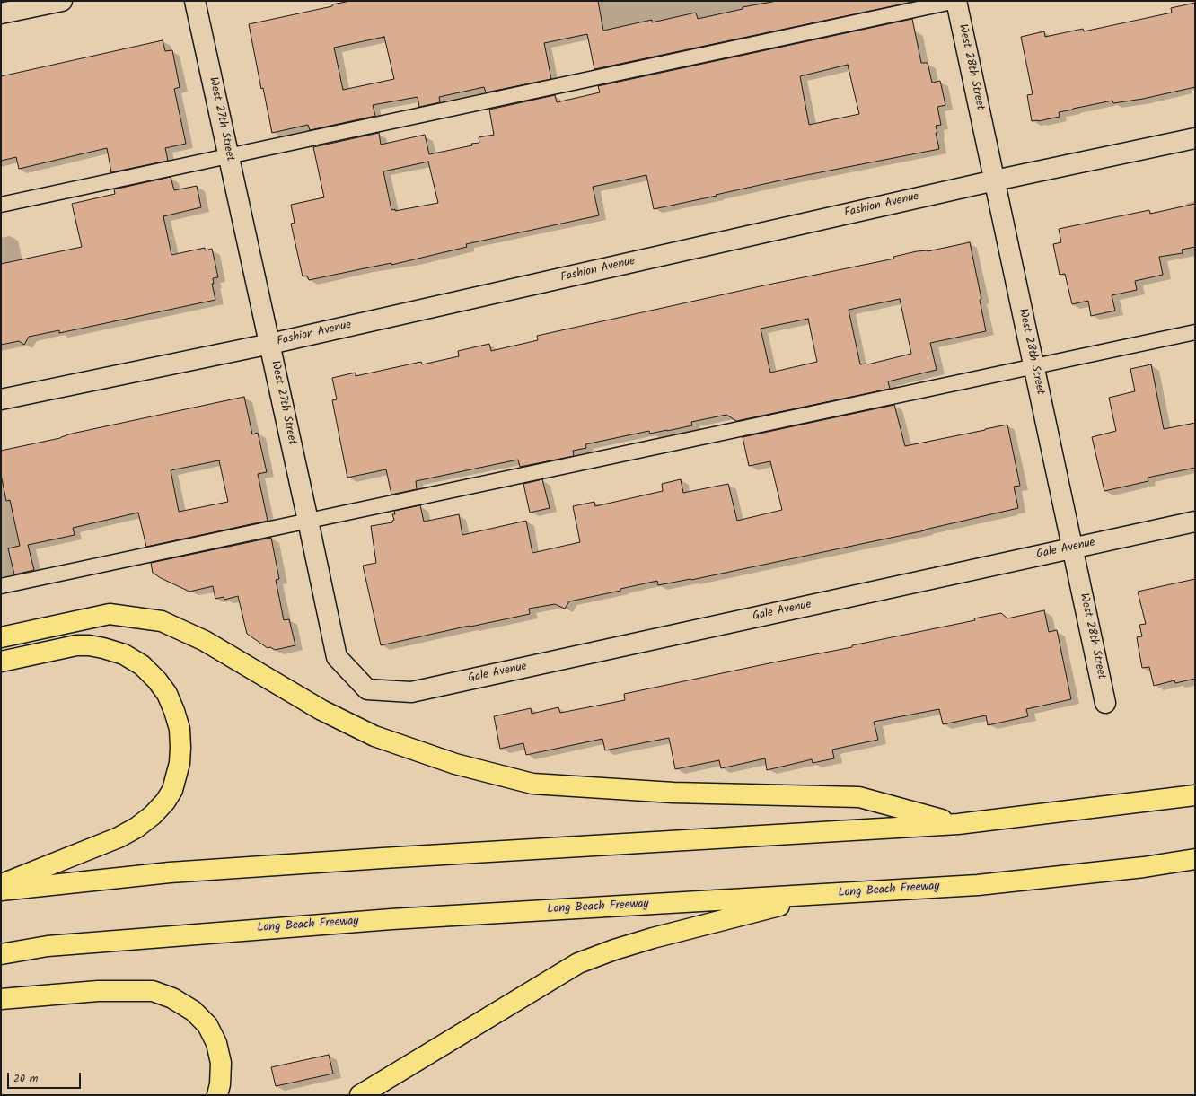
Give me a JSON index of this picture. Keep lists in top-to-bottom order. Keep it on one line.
{"streets":{"highway":["Long Beach Freeway"],"street":["West 28th Street","West 27th Street","Fashion Avenue","Gale Avenue"]},"crossings":[["West 28th Street","Fashion Avenue"],["West 28th Street","Gale Avenue"],["West 27th Street","Fashion Avenue"],["West 27th Street","Gale Avenue"]],"scale_bar":"20 m"}
